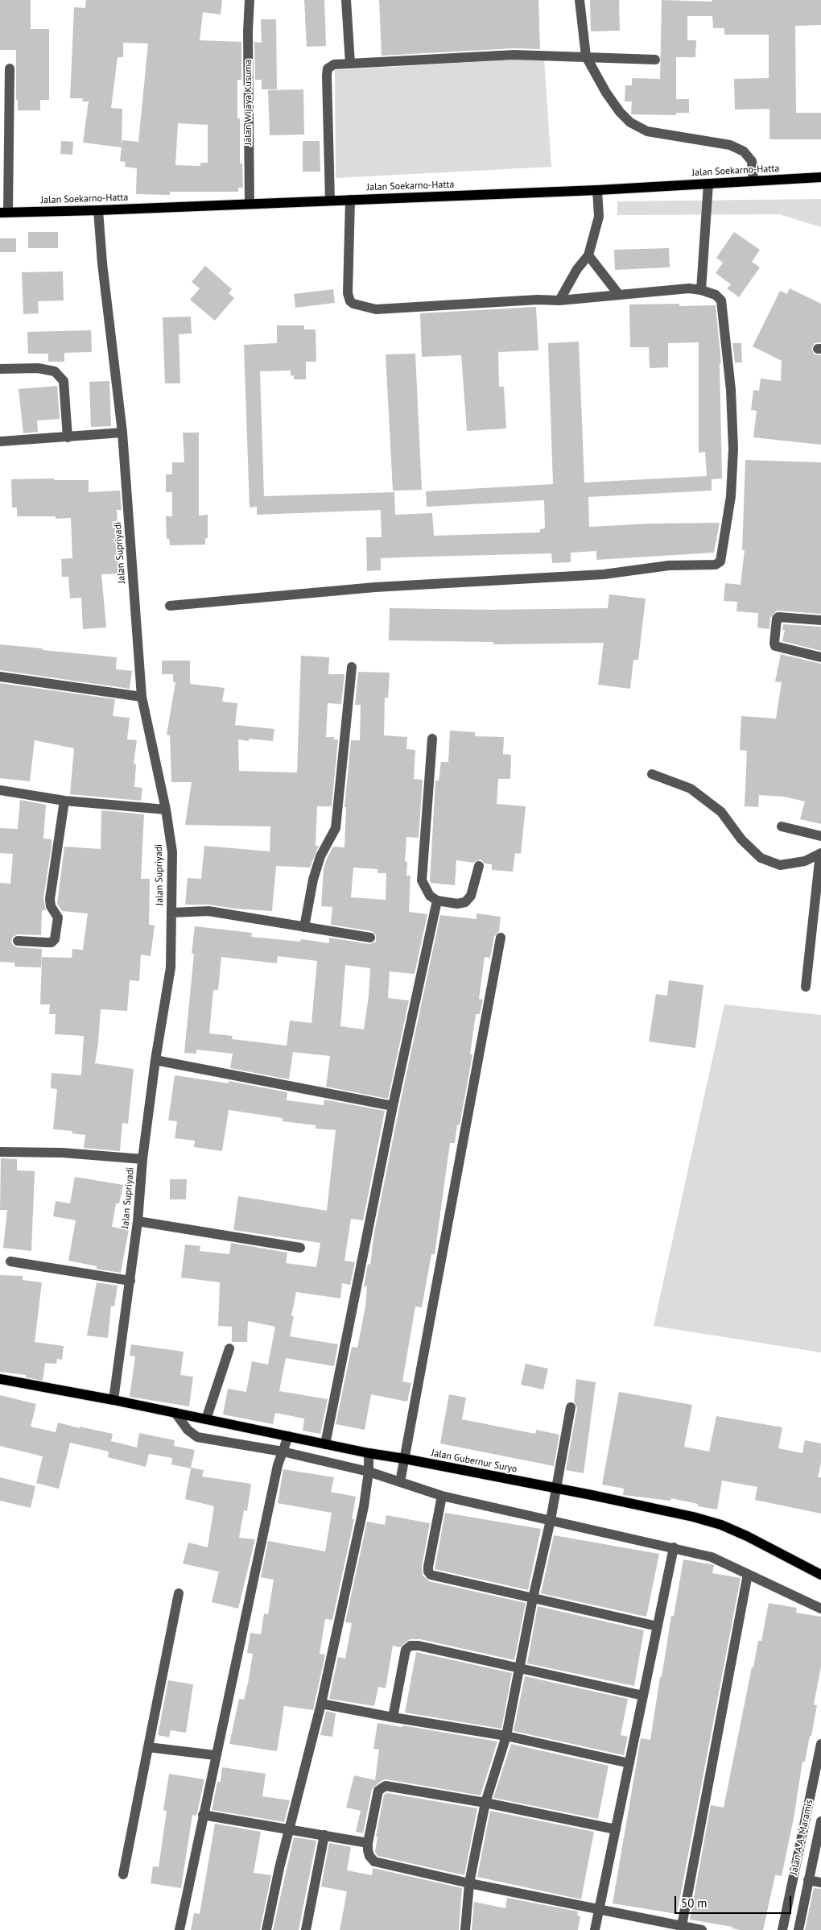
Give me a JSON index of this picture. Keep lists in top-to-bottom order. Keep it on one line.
{"streets":{"main road":["Jalan Soekarno-Hatta","Jalan Gubernur Suryo"],"street":["Jalan Wijaya Kusuma","Jalan Supriyadi","Jalan A.A. Maramis"]},"crossings":[["Jalan Wijaya Kusuma","Jalan Soekarno-Hatta"],["Jalan Soekarno-Hatta","Jalan Supriyadi"],["Jalan Supriyadi","Jalan Gubernur Suryo"]],"scale_bar":"50 m"}
